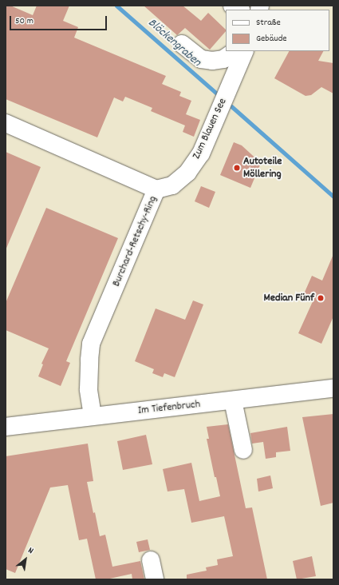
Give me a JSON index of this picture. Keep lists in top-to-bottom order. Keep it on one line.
{"streets":{"street":["Zum Blauen See","Burchard-Retschy-Ring","Im Tiefenbruch"]},"crossings":[["Zum Blauen See","Burchard-Retschy-Ring"],["Burchard-Retschy-Ring","Im Tiefenbruch"]],"water":["Blöckengraben"],"places":["Autoteile Möllering","Median Fünf"],"legend":["Straße","Gebäude"],"scale_bar":"50 m","north":"top right"}
